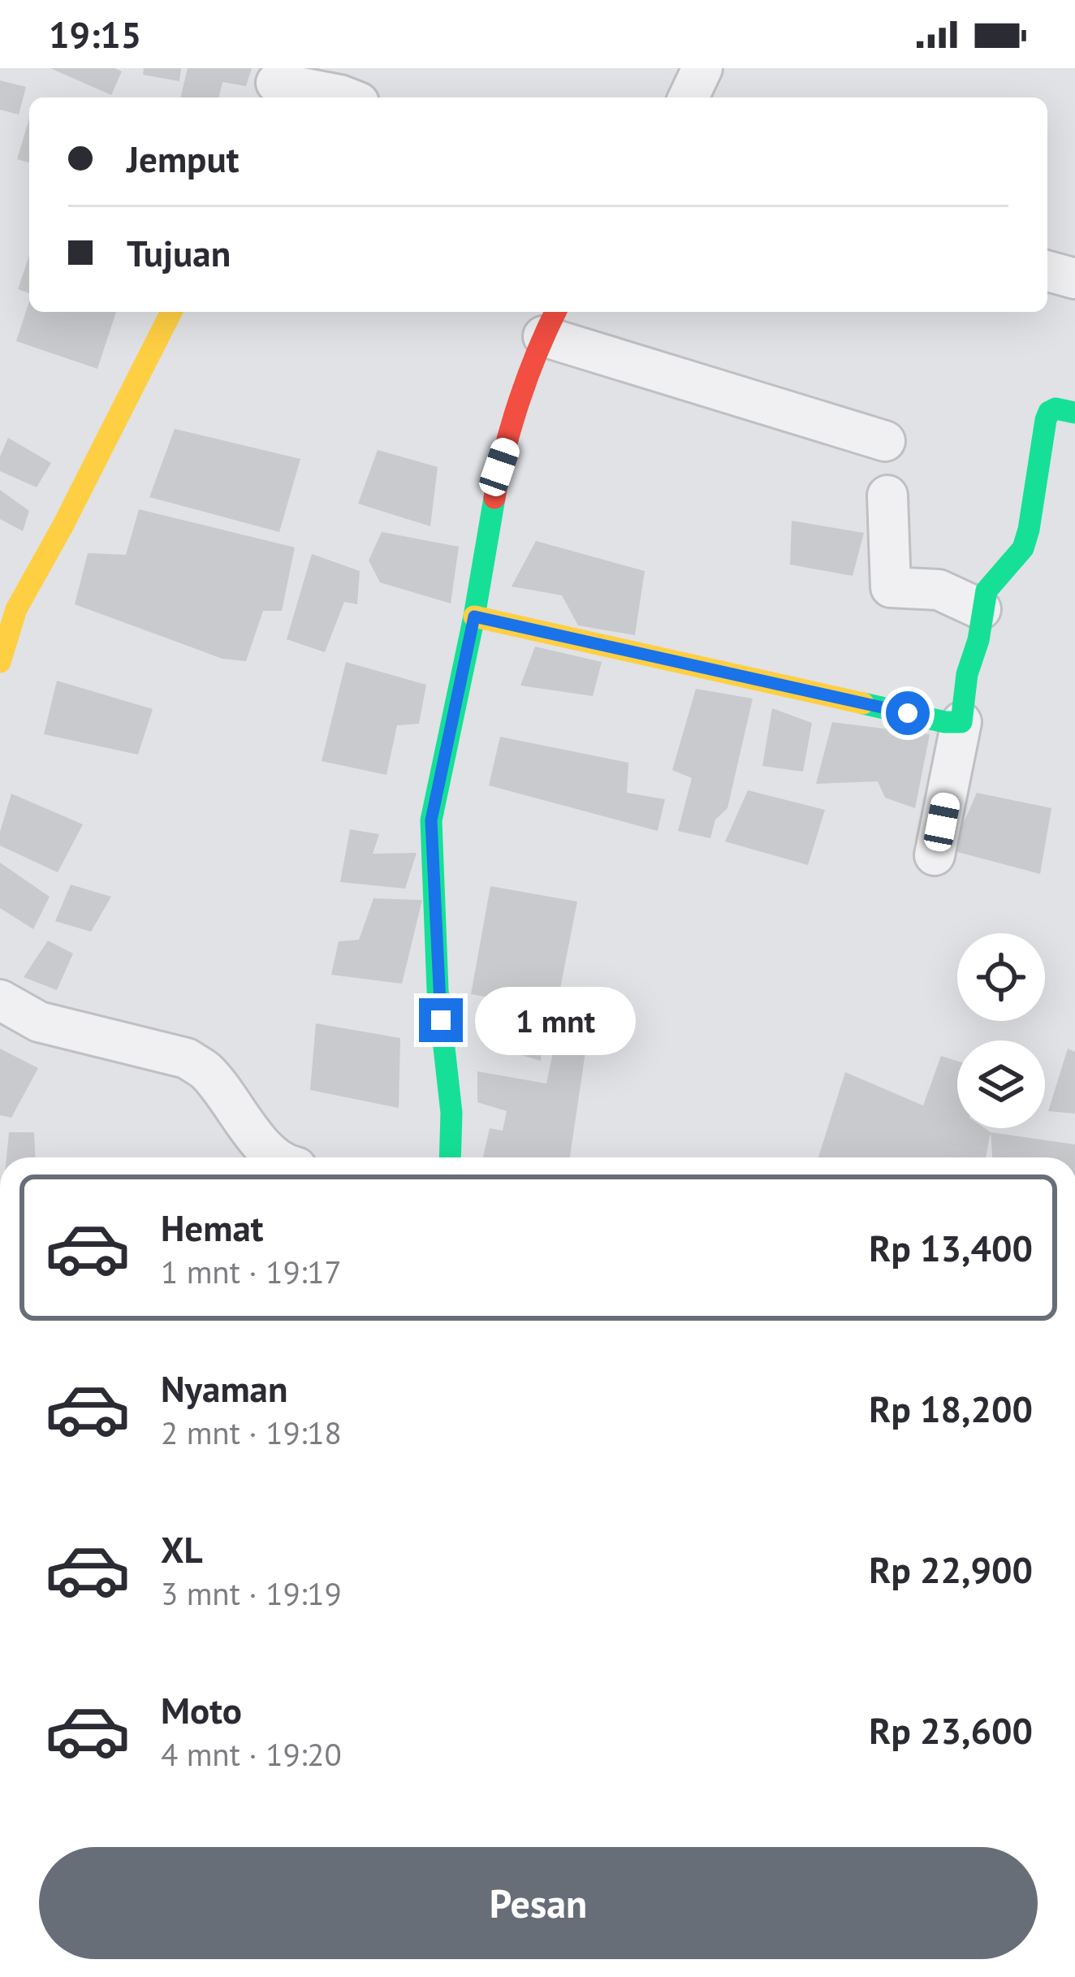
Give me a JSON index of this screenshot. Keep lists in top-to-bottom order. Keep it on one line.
{"page":{"status":"19:15","banner":["Jemput","Tujuan"],"bubble":"1 mnt","list":[{"name":"Hemat","note":"1 mnt · 19:17","value":"Rp 13,400"},{"name":"Nyaman","note":"2 mnt · 19:18","value":"Rp 18,200"},{"name":"XL","note":"3 mnt · 19:19","value":"Rp 22,900"},{"name":"Moto","note":"4 mnt · 19:20","value":"Rp 23,600"}],"buttons":"Pesan"}}
